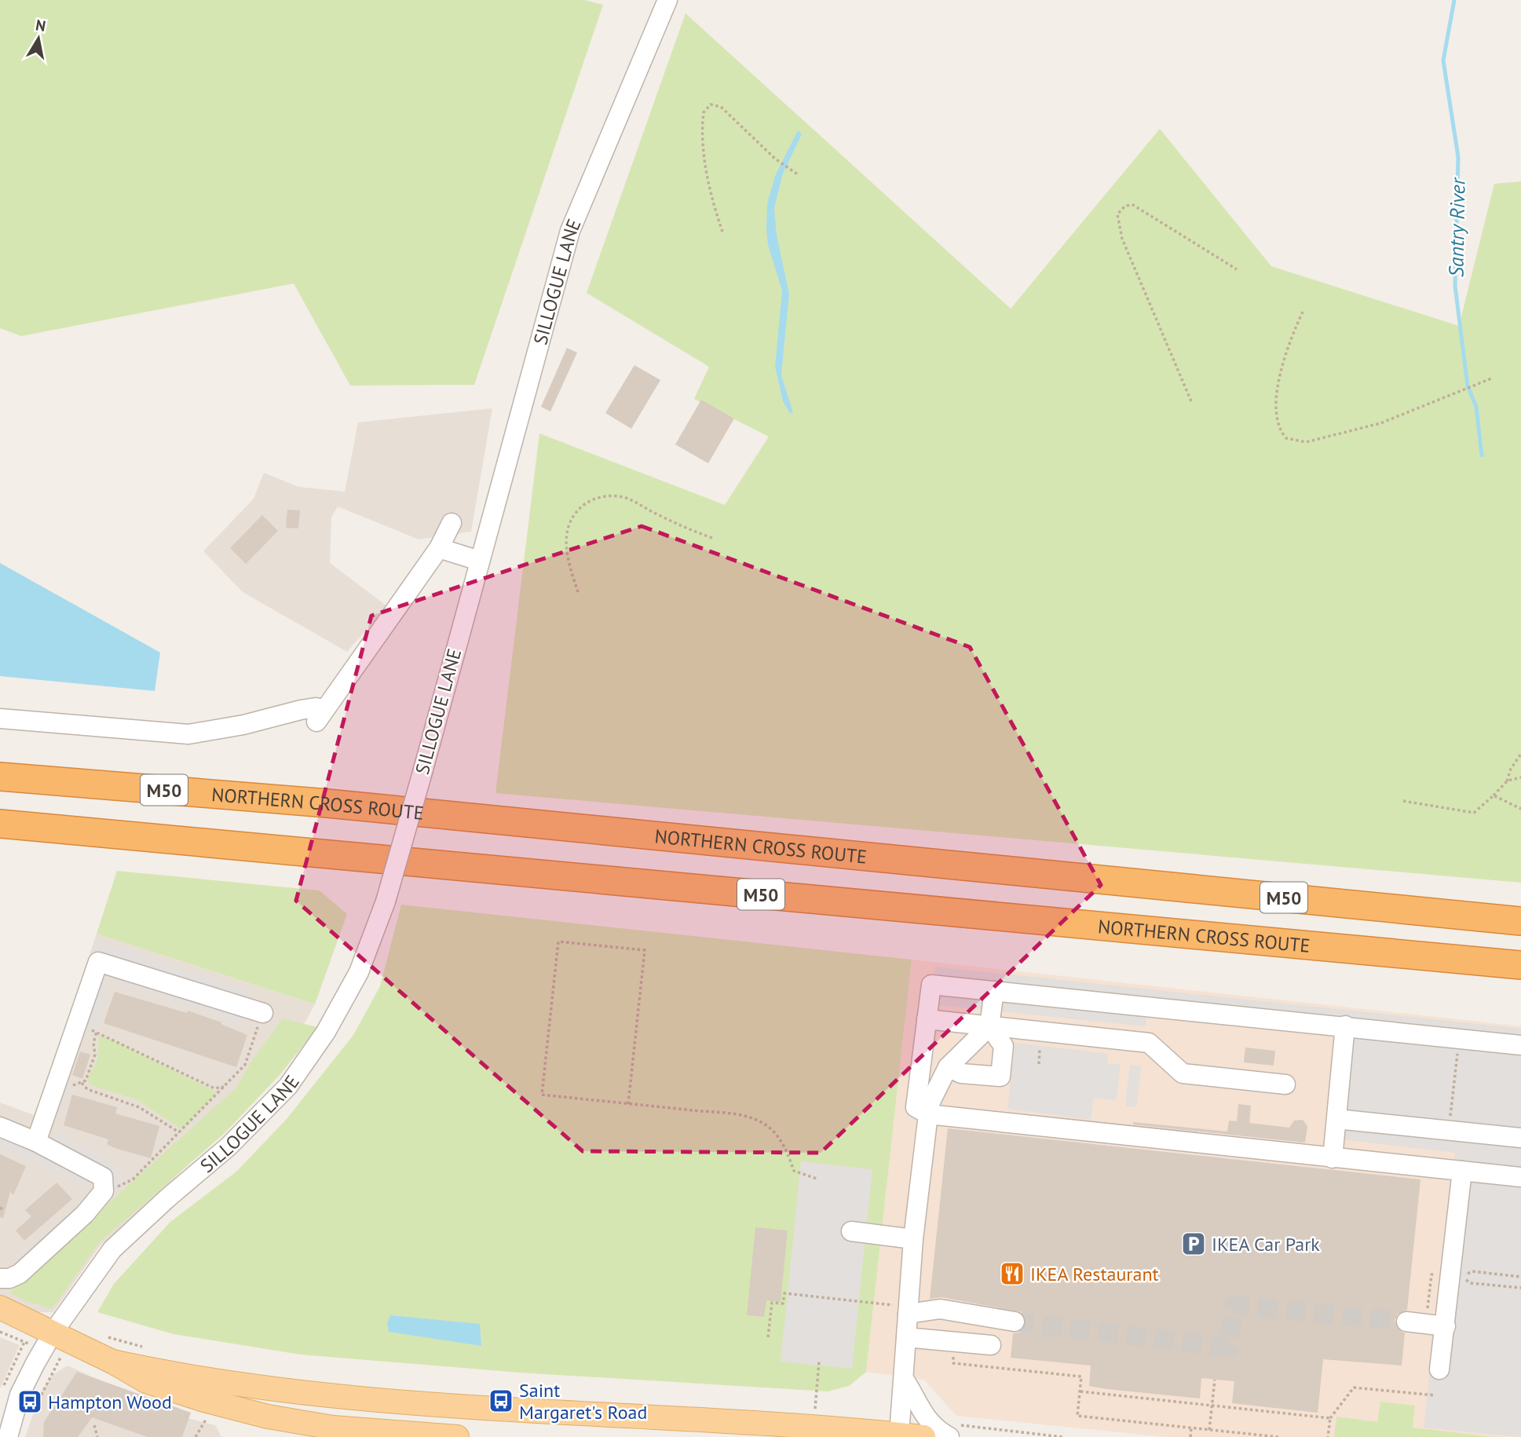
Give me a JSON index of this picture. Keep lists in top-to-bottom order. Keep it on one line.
{"streets":{"highway":["M50","NORTHERN CROSS ROUTE"],"street":["SILLOGUE LANE"]},"water":["Santry River"],"places":{"parking":["IKEA Car Park"],"restaurant":["IKEA Restaurant"],"bus stop":["Saint Margaret's Road","Hampton Wood"]},"north":"top"}
